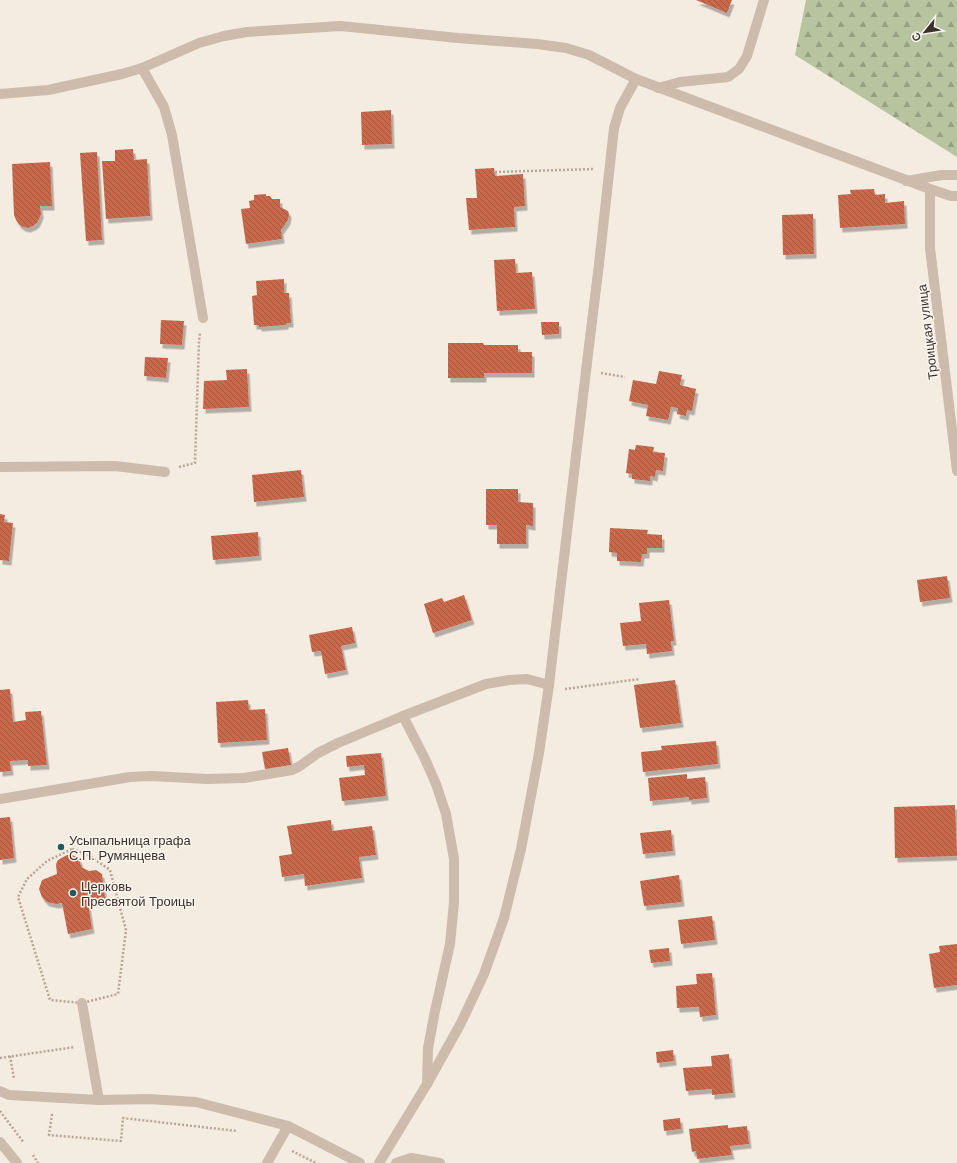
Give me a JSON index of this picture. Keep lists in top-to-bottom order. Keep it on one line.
{"streets":{"street":["Троицкая улица"]},"places":["Усыпальница графа С.П. Румянцева","Церковь Пресвятой Троицы"],"north":"bottom left"}
